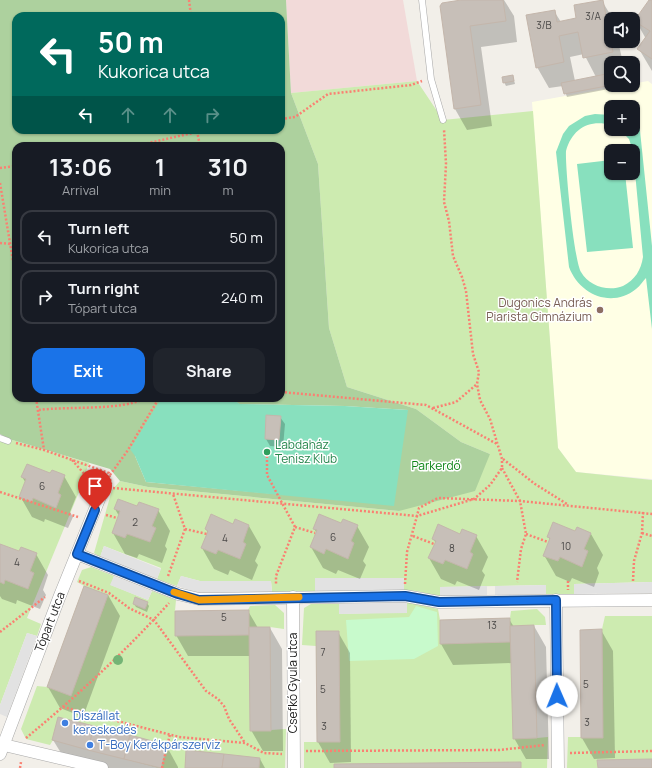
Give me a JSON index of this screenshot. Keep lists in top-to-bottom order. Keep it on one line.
{"streets":{"street":["Tópart utca","Csefkó Gyula utca"]},"parks":["Parkerdő"],"places":["Dugonics András Piarista Gimnázium","Labdaház Tenisz Klub","Díszállat kereskedés","T-Boy Kerékpárszerviz"],"house_numbers":["3/A","3/B","6","2","6","4","10","8","4","5","13","7","5","5","3","3"],"page":{"map_buttons":["+","−"],"turn":["50 m","Kukorica utca"],"eta":["13:06","Arrival","1","min","310","m"],"list":[{"name":"Turn left","note":"Kukorica utca","value":"50 m"},{"name":"Turn right","note":"Tópart utca","value":"240 m"}],"buttons":["Exit","Share"]}}
